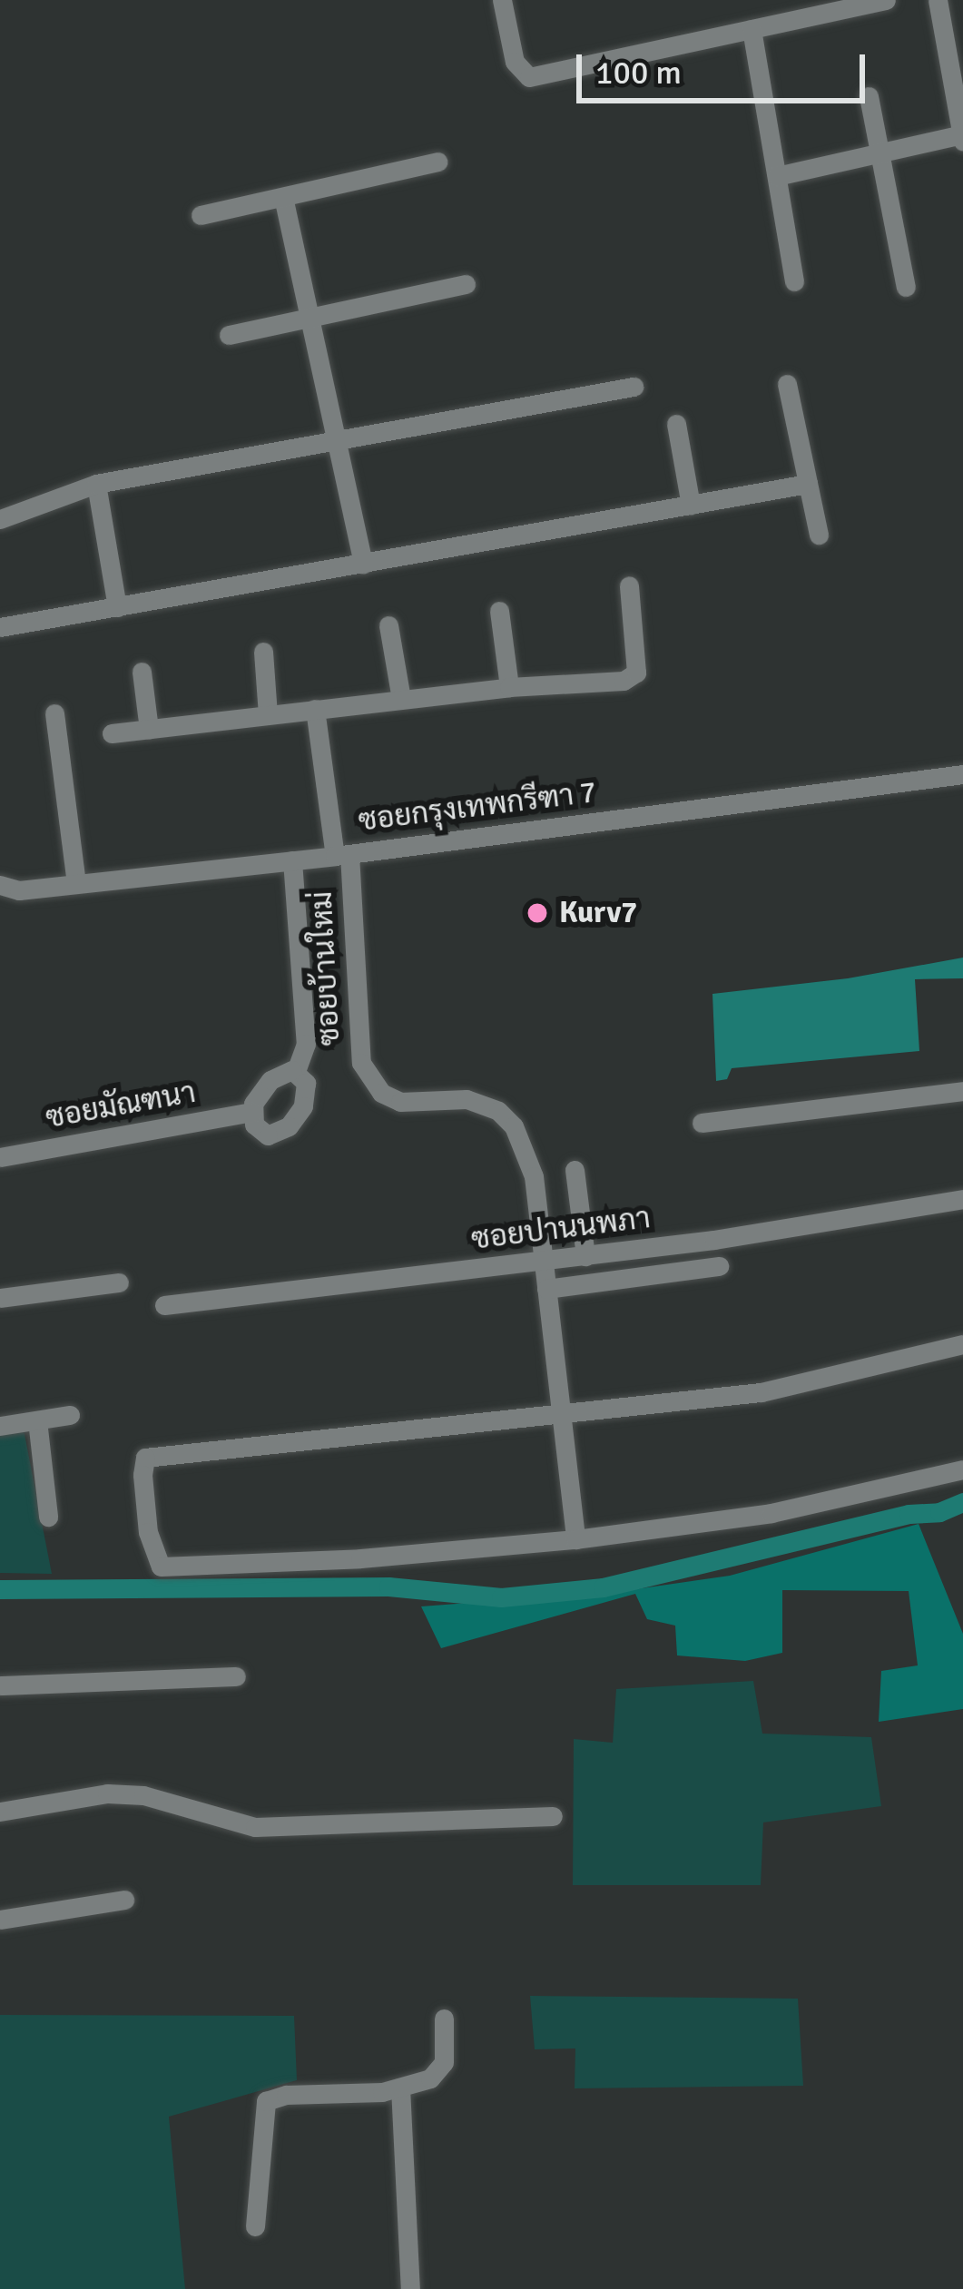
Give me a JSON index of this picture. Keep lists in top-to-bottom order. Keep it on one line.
{"streets":{"street":["ซอยกรุงเทพกรีฑา 7","ซอยบ้านใหม่","ซอยมัณฑนา","ซอยปานนพภา"]},"crossings":[["ซอยกรุงเทพกรีฑา 7","ซอยบ้านใหม่"],["ซอยบ้านใหม่","ซอยปานนพภา"]],"places":["Kurv7"],"scale_bar":"100 m"}
